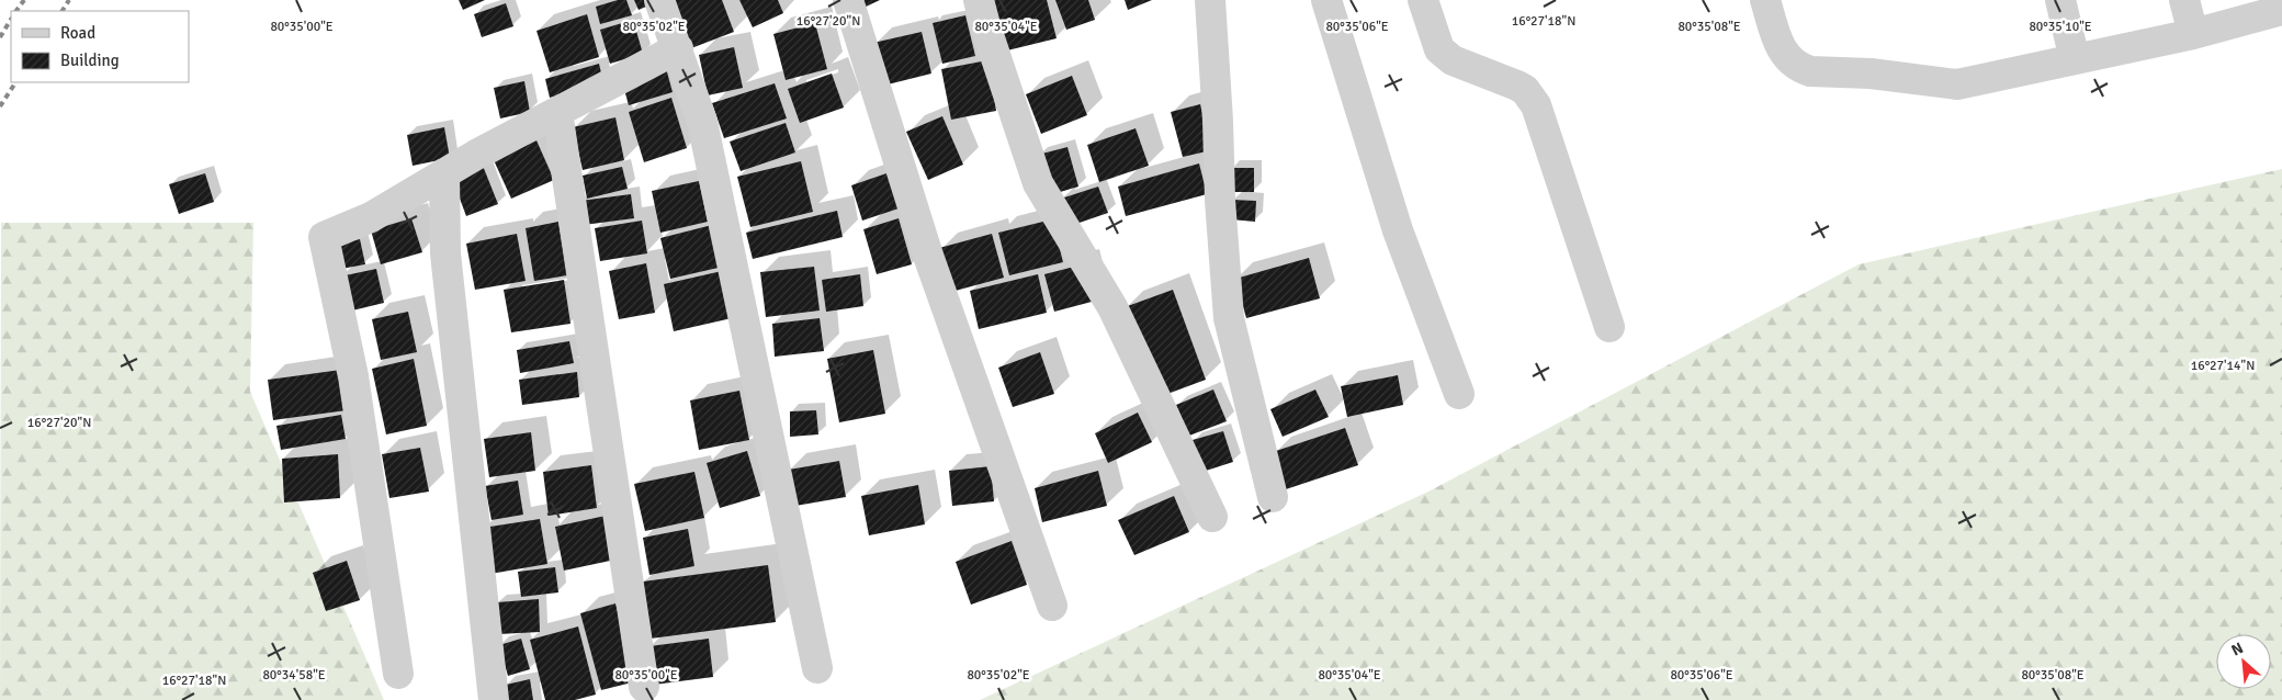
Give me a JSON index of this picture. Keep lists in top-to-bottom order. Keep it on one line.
{"legend":["Road","Building"],"north":"top left","coordinates":["16°27'18\"N","16°27'20\"N","80°35'00\"E","80°35'02\"E","80°35'04\"E","80°35'06\"E","80°35'08\"E","80°35'10\"E","16°27'14\"N","80°34'58\"E"]}
